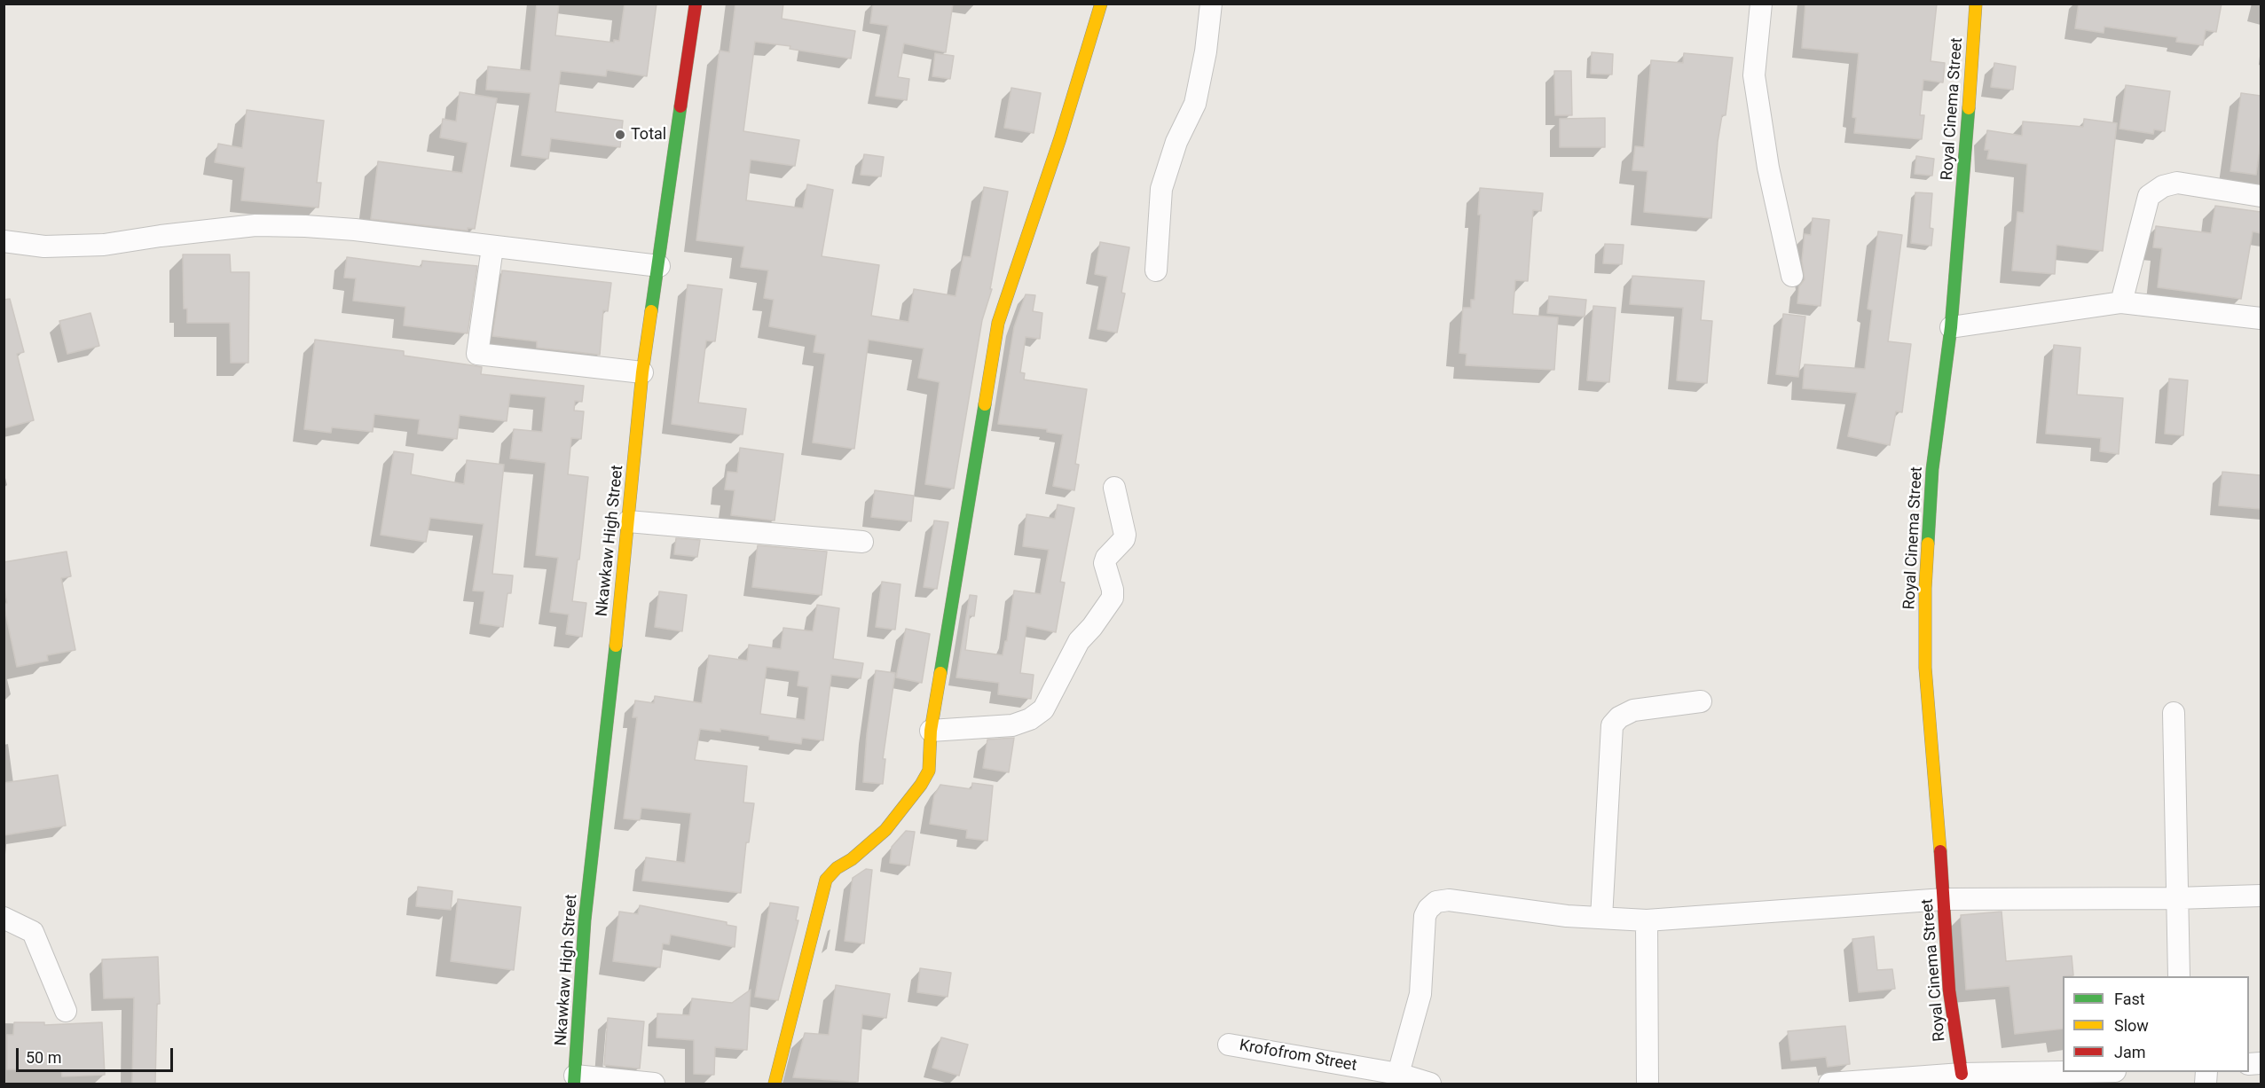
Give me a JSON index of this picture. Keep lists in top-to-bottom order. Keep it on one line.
{"streets":{"street":["Royal Cinema Street","Nkawkaw High Street","Krofofrom Street"]},"places":["Total"],"legend":["Fast","Slow","Jam"],"scale_bar":"50 m"}
